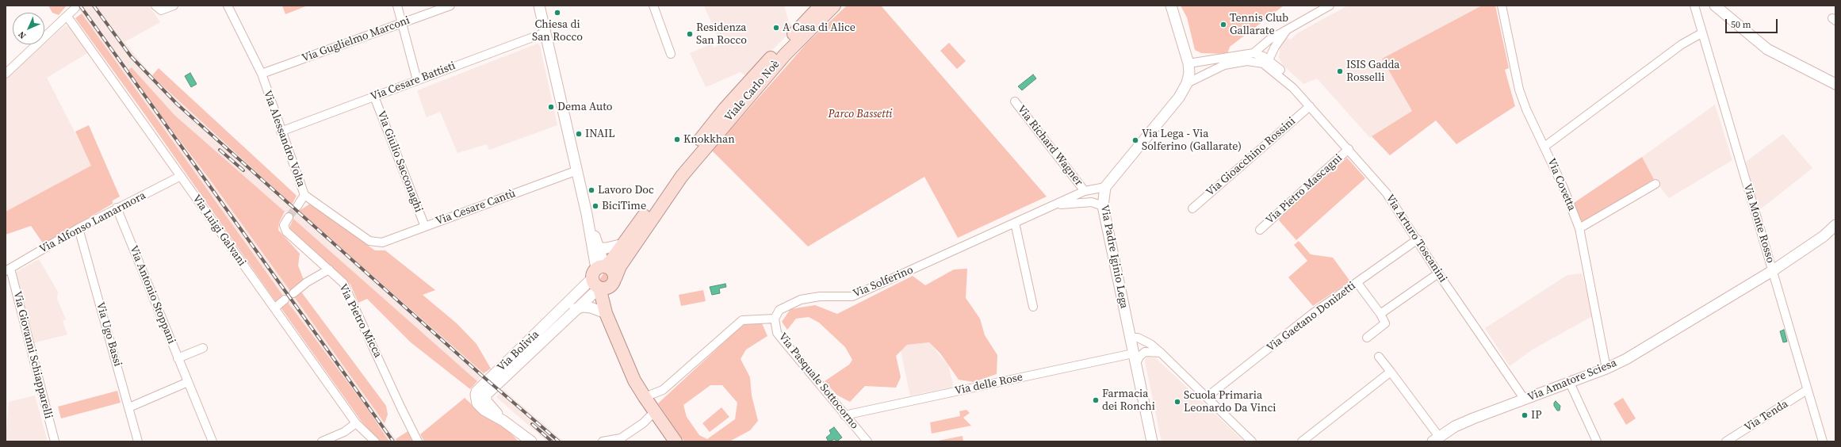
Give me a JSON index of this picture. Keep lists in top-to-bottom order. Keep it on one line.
{"streets":{"main road":["Viale Carlo Noè"],"street":["Via Guglielmo Marconi","Via Cesare Battisti","Via Alessandro Volta","Via Richard Wagner","Via Gioacchino Rossini","Via Giulio Sacconaghi","Via Covetta","Via Pietro Mascagni","Via Cesare Cantù","Via Alfonso Lamarmora","Via Monte Rosso","Via Luigi Galvani","Via Arturo Toscanini","Via Padre Iginio Lega","Via Solferino","Via Antonio Stoppani","Via Gaetano Donizetti","Via Pietro Micca","Via Ugo Bassi","Via Bolivia","Via Giovanni Schiapparelli","Via Amatore Sciesa","Via Pasquale Sottocorno","Via delle Rose","Via Tenda"]},"crossings":[["Via Guglielmo Marconi","Via Alessandro Volta"],["Via Cesare Battisti","Via Alessandro Volta"],["Via Cesare Battisti","Via Giulio Sacconaghi"],["Viale Carlo Noè","Via Bolivia"],["Via Alessandro Volta","Via Cesare Cantù"],["Via Richard Wagner","Via Solferino"],["Via Gioacchino Rossini","Via Arturo Toscanini"],["Via Giulio Sacconaghi","Via Cesare Cantù"],["Via Covetta","Via Amatore Sciesa"],["Via Pietro Mascagni","Via Arturo Toscanini"],["Via Alfonso Lamarmora","Via Luigi Galvani"],["Via Alfonso Lamarmora","Via Antonio Stoppani"],["Via Alfonso Lamarmora","Via Ugo Bassi"],["Via Alfonso Lamarmora","Via Giovanni Schiapparelli"],["Via Monte Rosso","Via Amatore Sciesa"],["Via Monte Rosso","Via Tenda"],["Via Arturo Toscanini","Via Gaetano Donizetti"],["Via Arturo Toscanini","Via Amatore Sciesa"],["Via Padre Iginio Lega","Via Solferino"],["Via Padre Iginio Lega","Via delle Rose"],["Via Solferino","Via Pasquale Sottocorno"],["Via Pasquale Sottocorno","Via delle Rose"]],"parks":["Parco Bassetti"],"places":["Chiesa di San Rocco","Tennis Club Gallarate","A Casa di Alice","Residenza San Rocco","ISIS Gadda Rosselli","Dema Auto","INAIL","Knokkhan","Via Lega - Via Solferino (Gallarate)","Lavoro Doc","BiciTime","Farmacia dei Ronchi","Scuola Primaria Leonardo Da Vinci","IP"],"scale_bar":"50 m","north":"bottom left"}
